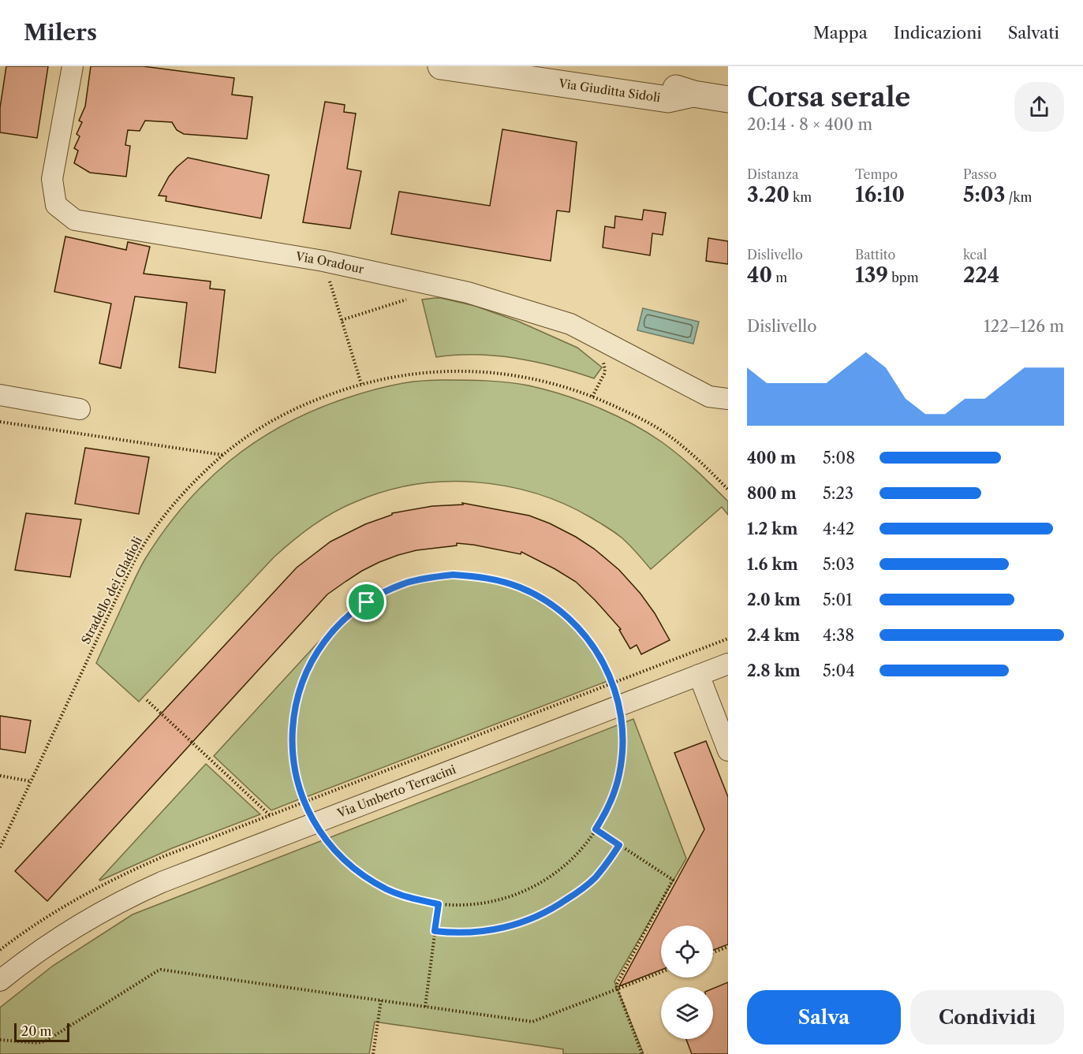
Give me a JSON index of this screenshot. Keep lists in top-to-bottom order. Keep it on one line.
{"streets":{"street":["Via Giuditta Sidoli","Via Oradour","Via Umberto Terracini"],"path":["Stradello dei Gladioli"]},"scale_bar":"20 m","page":{"header":"Milers","nav":["Mappa","Indicazioni","Salvati"],"heading":["Corsa serale","20:14 · 8 × 400 m"],"stats":[["Distanza","3.20 km"],["Tempo","16:10"],["Passo","5:03 /km"],["Dislivello","40 m"],["Battito","139 bpm"],["kcal","224"]],"chart":["Dislivello","122–126 m"],"list":[{"name":"400 m","note":"5:08"},{"name":"800 m","note":"5:23"},{"name":"1.2 km","note":"4:42"},{"name":"1.6 km","note":"5:03"},{"name":"2.0 km","note":"5:01"},{"name":"2.4 km","note":"4:38"},{"name":"2.8 km","note":"5:04"}],"buttons":["Salva","Condividi"],"scale":"20 m"}}
